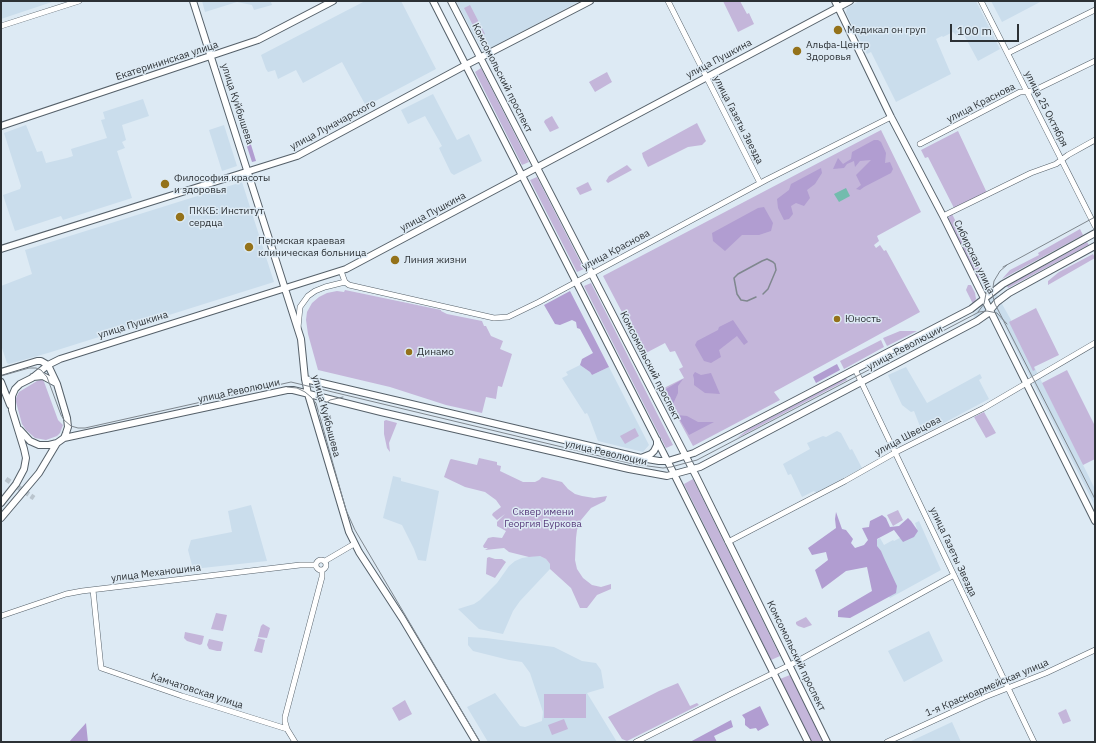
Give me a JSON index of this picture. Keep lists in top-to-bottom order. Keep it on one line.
{"streets":{"main road":["улица Пушкина","Екатерининская улица","Комсомольский проспект","улица Куйбышева","улица Луначарского","Сибирская улица","улица Революции"],"street":["улица Краснова","улица 25 Октября","улица Газеты Звезда","улица Швецова","улица Механошина","1-я Красноармейская улица","Камчатовская улица"]},"crossings":[["улица Пушкина","Комсомольский проспект"],["улица Пушкина","улица Куйбышева"],["улица Пушкина","улица Газеты Звезда"],["улица Пушкина","Сибирская улица"],["Екатерининская улица","улица Куйбышева"],["Комсомольский проспект","улица Краснова"],["Комсомольский проспект","улица Луначарского"],["Комсомольский проспект","улица Революции"],["Комсомольский проспект","улица Швецова"],["улица Краснова","улица 25 Октября"],["улица Краснова","улица Газеты Звезда"],["улица Краснова","Сибирская улица"],["улица Куйбышева","улица Луначарского"],["улица Куйбышева","улица Революции"],["улица Куйбышева","улица Механошина"],["улица Газеты Звезда","улица Революции"],["улица Газеты Звезда","улица Швецова"],["улица Газеты Звезда","1-я Красноармейская улица"],["Сибирская улица","улица Революции"],["Сибирская улица","улица Швецова"],["улица Механошина","Камчатовская улица"]],"parks":["Сквер имени Георгия Буркова"],"places":["Медикал он груп","Альфа-Центр Здоровья","Философия красоты и здоровья","ПККБ: Институт сердца","Пермская краевая клиническая больница","Линия жизни","Юность","Динамо"],"scale_bar":"100 m"}
